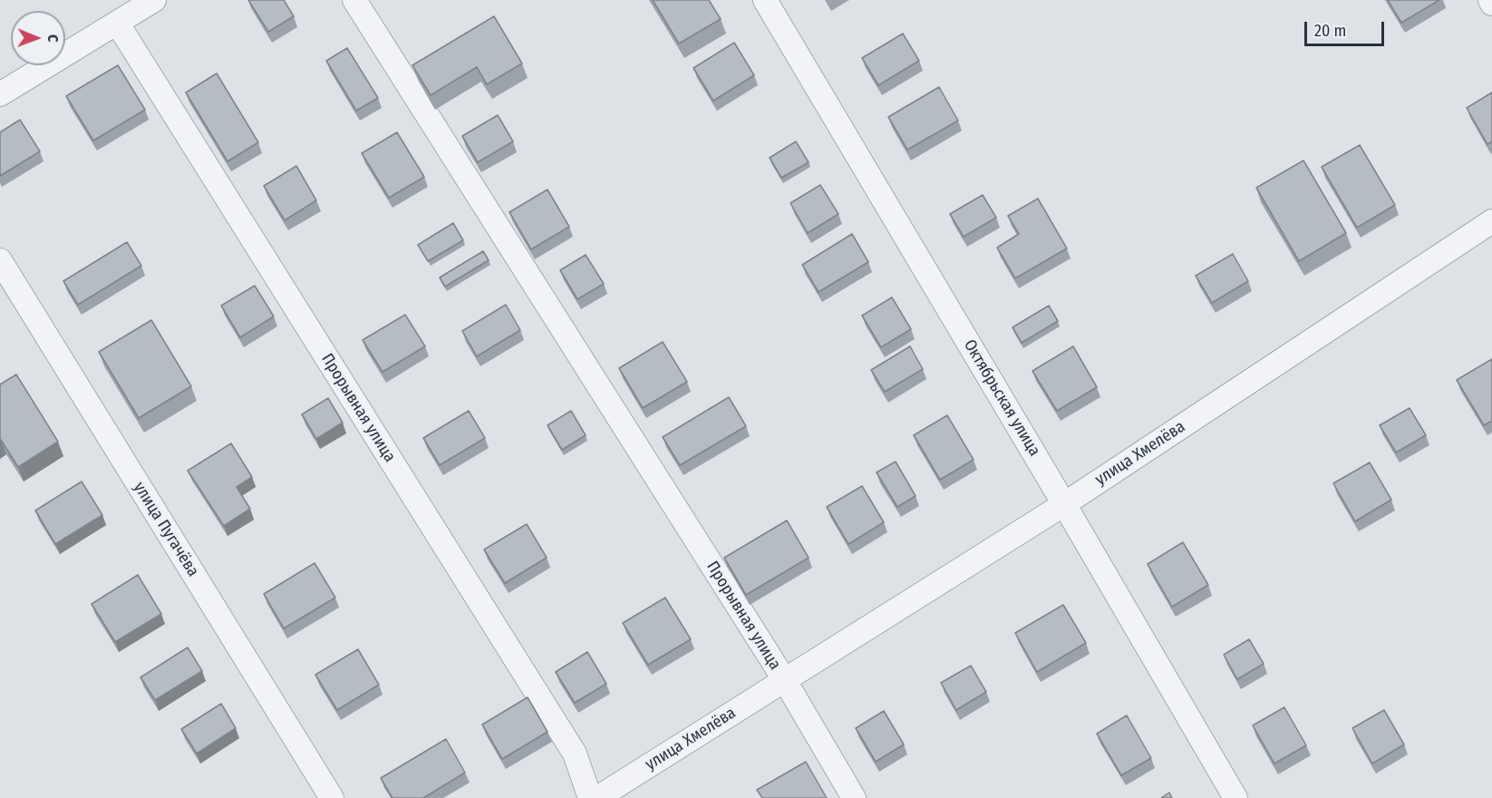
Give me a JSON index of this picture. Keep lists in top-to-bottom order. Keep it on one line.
{"streets":{"street":["Октябрьская улица","Прорывная улица","улица Хмелёва","улица Пугачёва"]},"crossings":[["Октябрьская улица","улица Хмелёва"],["Прорывная улица","улица Хмелёва"]],"scale_bar":"20 m","north":"right"}
